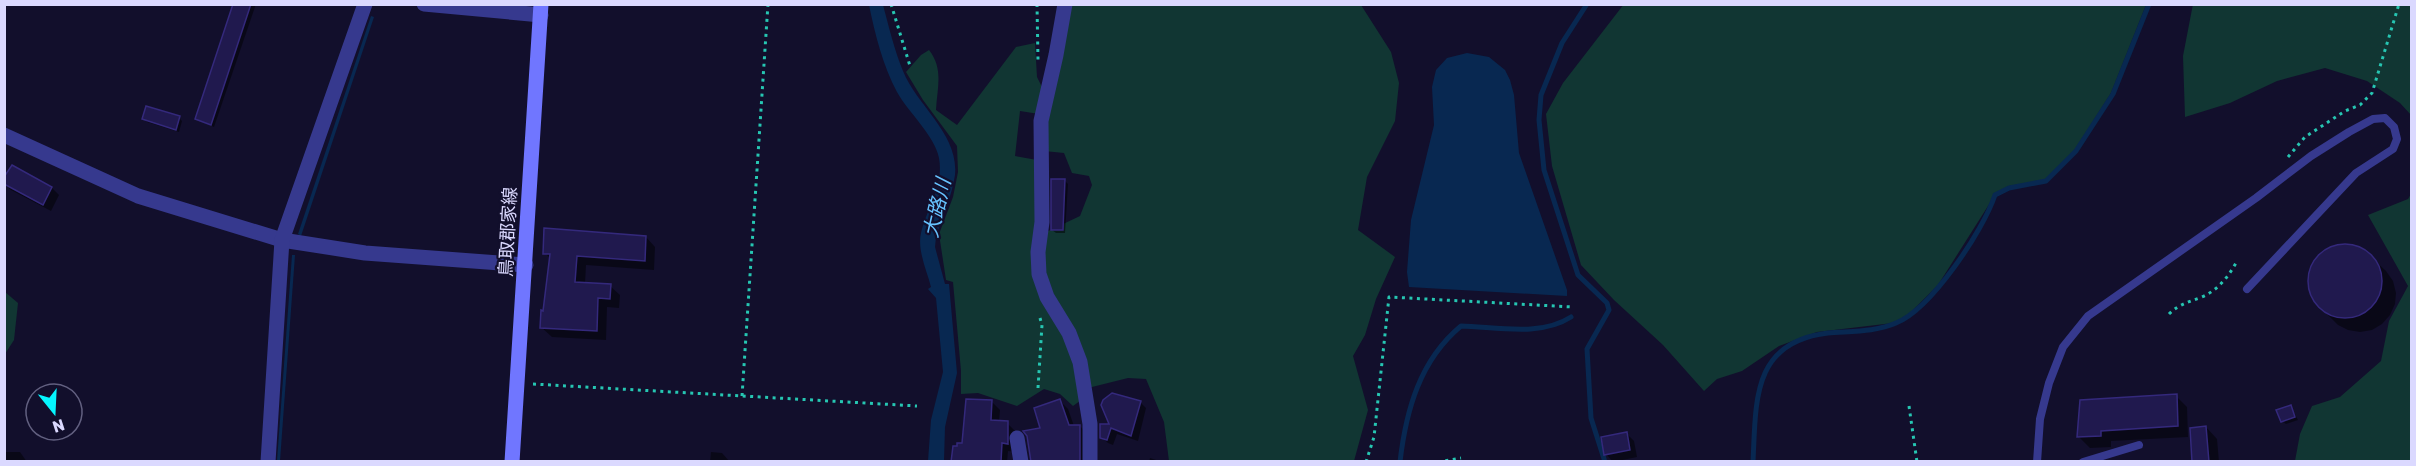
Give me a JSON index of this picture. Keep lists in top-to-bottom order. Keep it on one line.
{"streets":{"main road":["鳥取郡家線"]},"water":["大路川"],"north":"bottom"}
